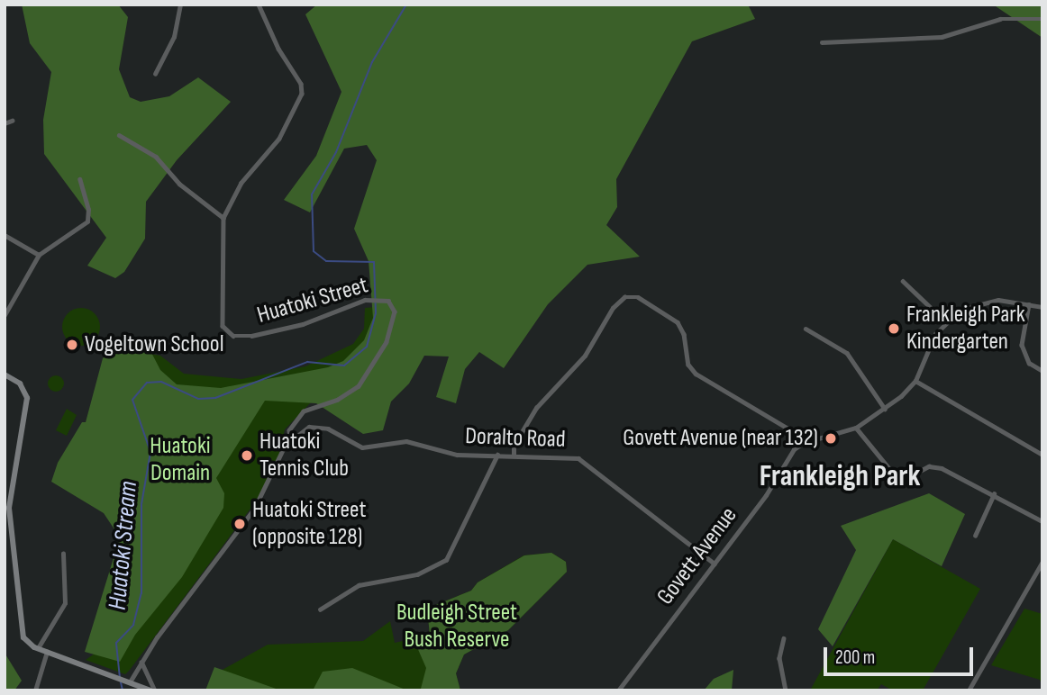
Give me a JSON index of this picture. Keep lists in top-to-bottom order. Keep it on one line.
{"streets":{"street":["Huatoki Street","Doralto Road","Govett Avenue"]},"crossings":[["Huatoki Street","Doralto Road"],["Doralto Road","Govett Avenue"]],"districts":["Frankleigh Park"],"water":["Huatoki Stream"],"parks":["Huatoki Domain","Budleigh Street Bush Reserve"],"places":["Frankleigh Park Kindergarten","Vogeltown School","Govett Avenue (near 132)","Huatoki Tennis Club","Huatoki Street (opposite 128)"],"scale_bar":"200 m"}
